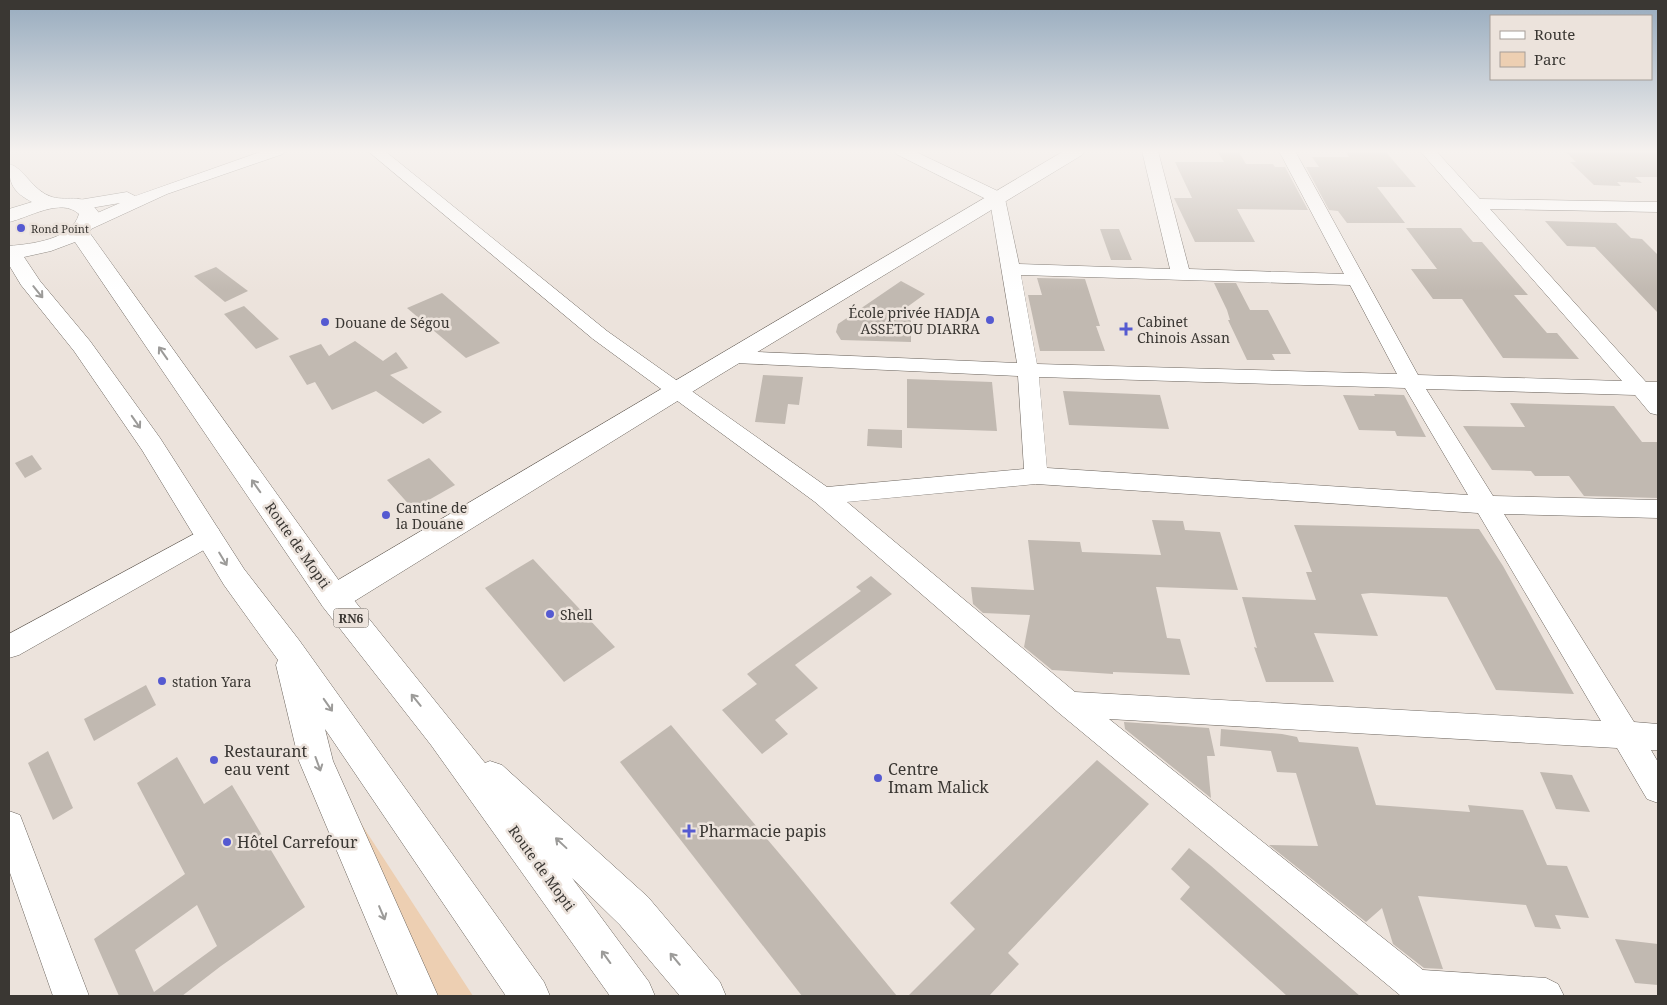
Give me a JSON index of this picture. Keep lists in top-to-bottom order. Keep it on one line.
{"streets":{"main road":["Route de Mopti","RN6"]},"places":{"other":["Rond Point","École privée HADJA ASSETOU DIARRA","Douane de Ségou","Cantine de la Douane","Shell","station Yara","Restaurant eau vent","Centre Imam Malick","Hôtel Carrefour"],"health":["Cabinet Chinois Assan","Pharmacie papis"]},"legend":["Route","Parc"]}
